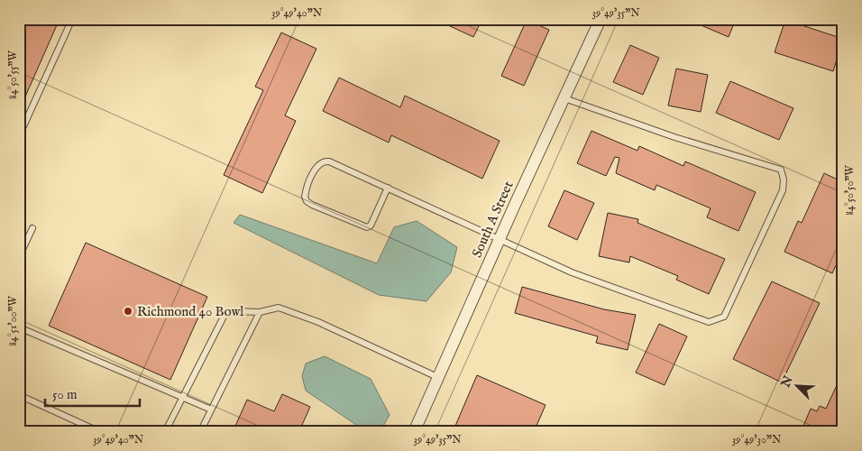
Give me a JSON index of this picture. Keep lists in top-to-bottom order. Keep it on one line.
{"streets":{"street":["South A Street"]},"places":["Richmond 40 Bowl"],"scale_bar":"50 m","north":"top left","coordinates":["39°49'40\"N","39°49'35\"N","84°50'55\"W","84°50'50\"W","84°51'00\"W","39°49'30\"N"]}
